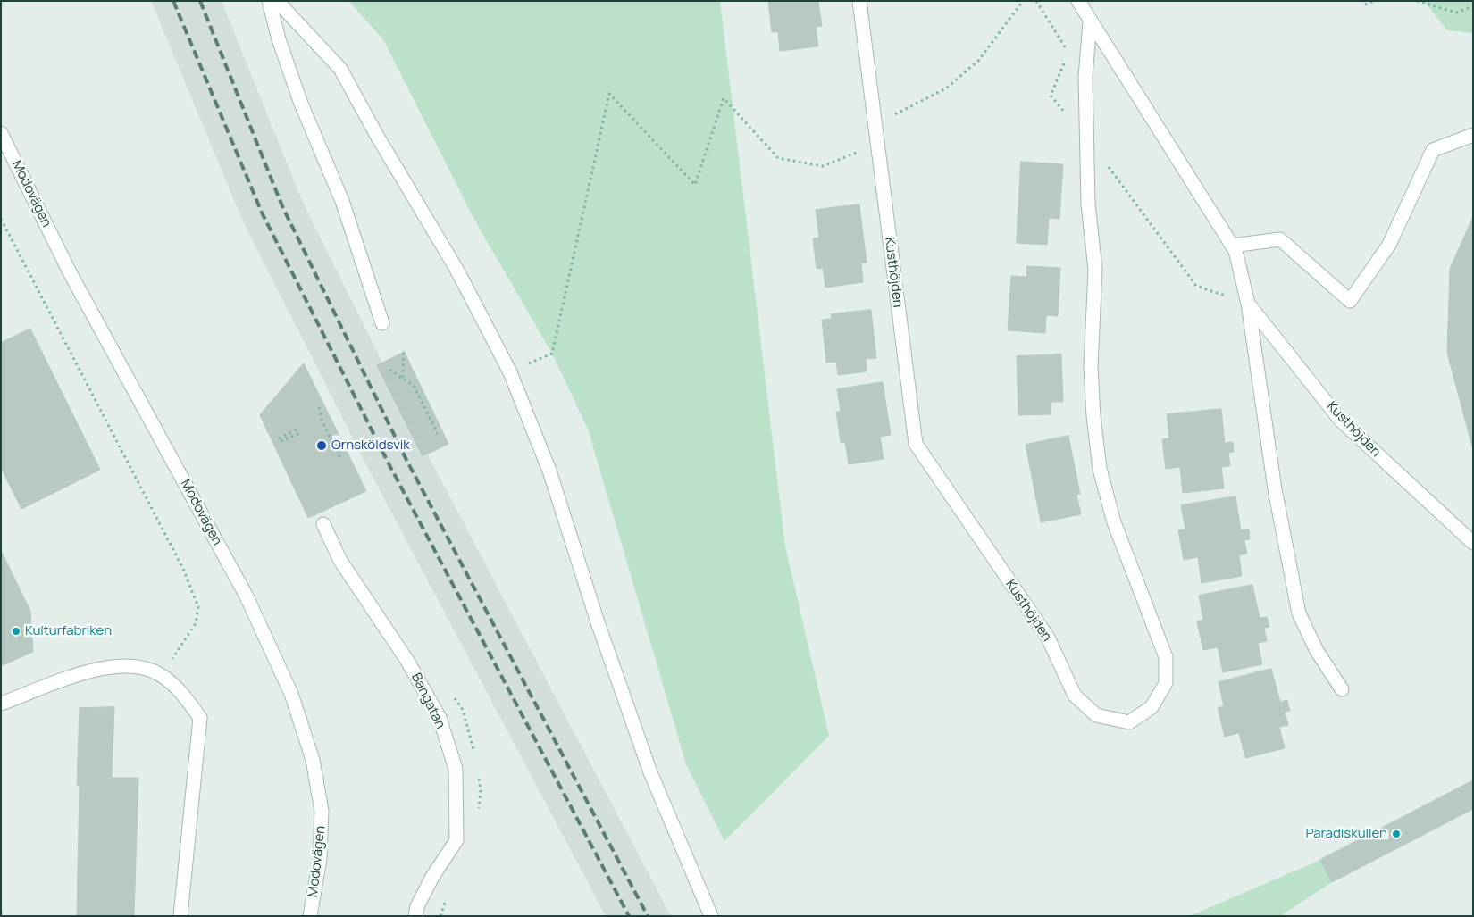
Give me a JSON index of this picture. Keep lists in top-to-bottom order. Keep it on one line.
{"streets":{"street":["Modovägen","Kusthöjden","Bangatan"]},"places":["Örnsköldsvik","Kulturfabriken","Paradiskullen"]}
